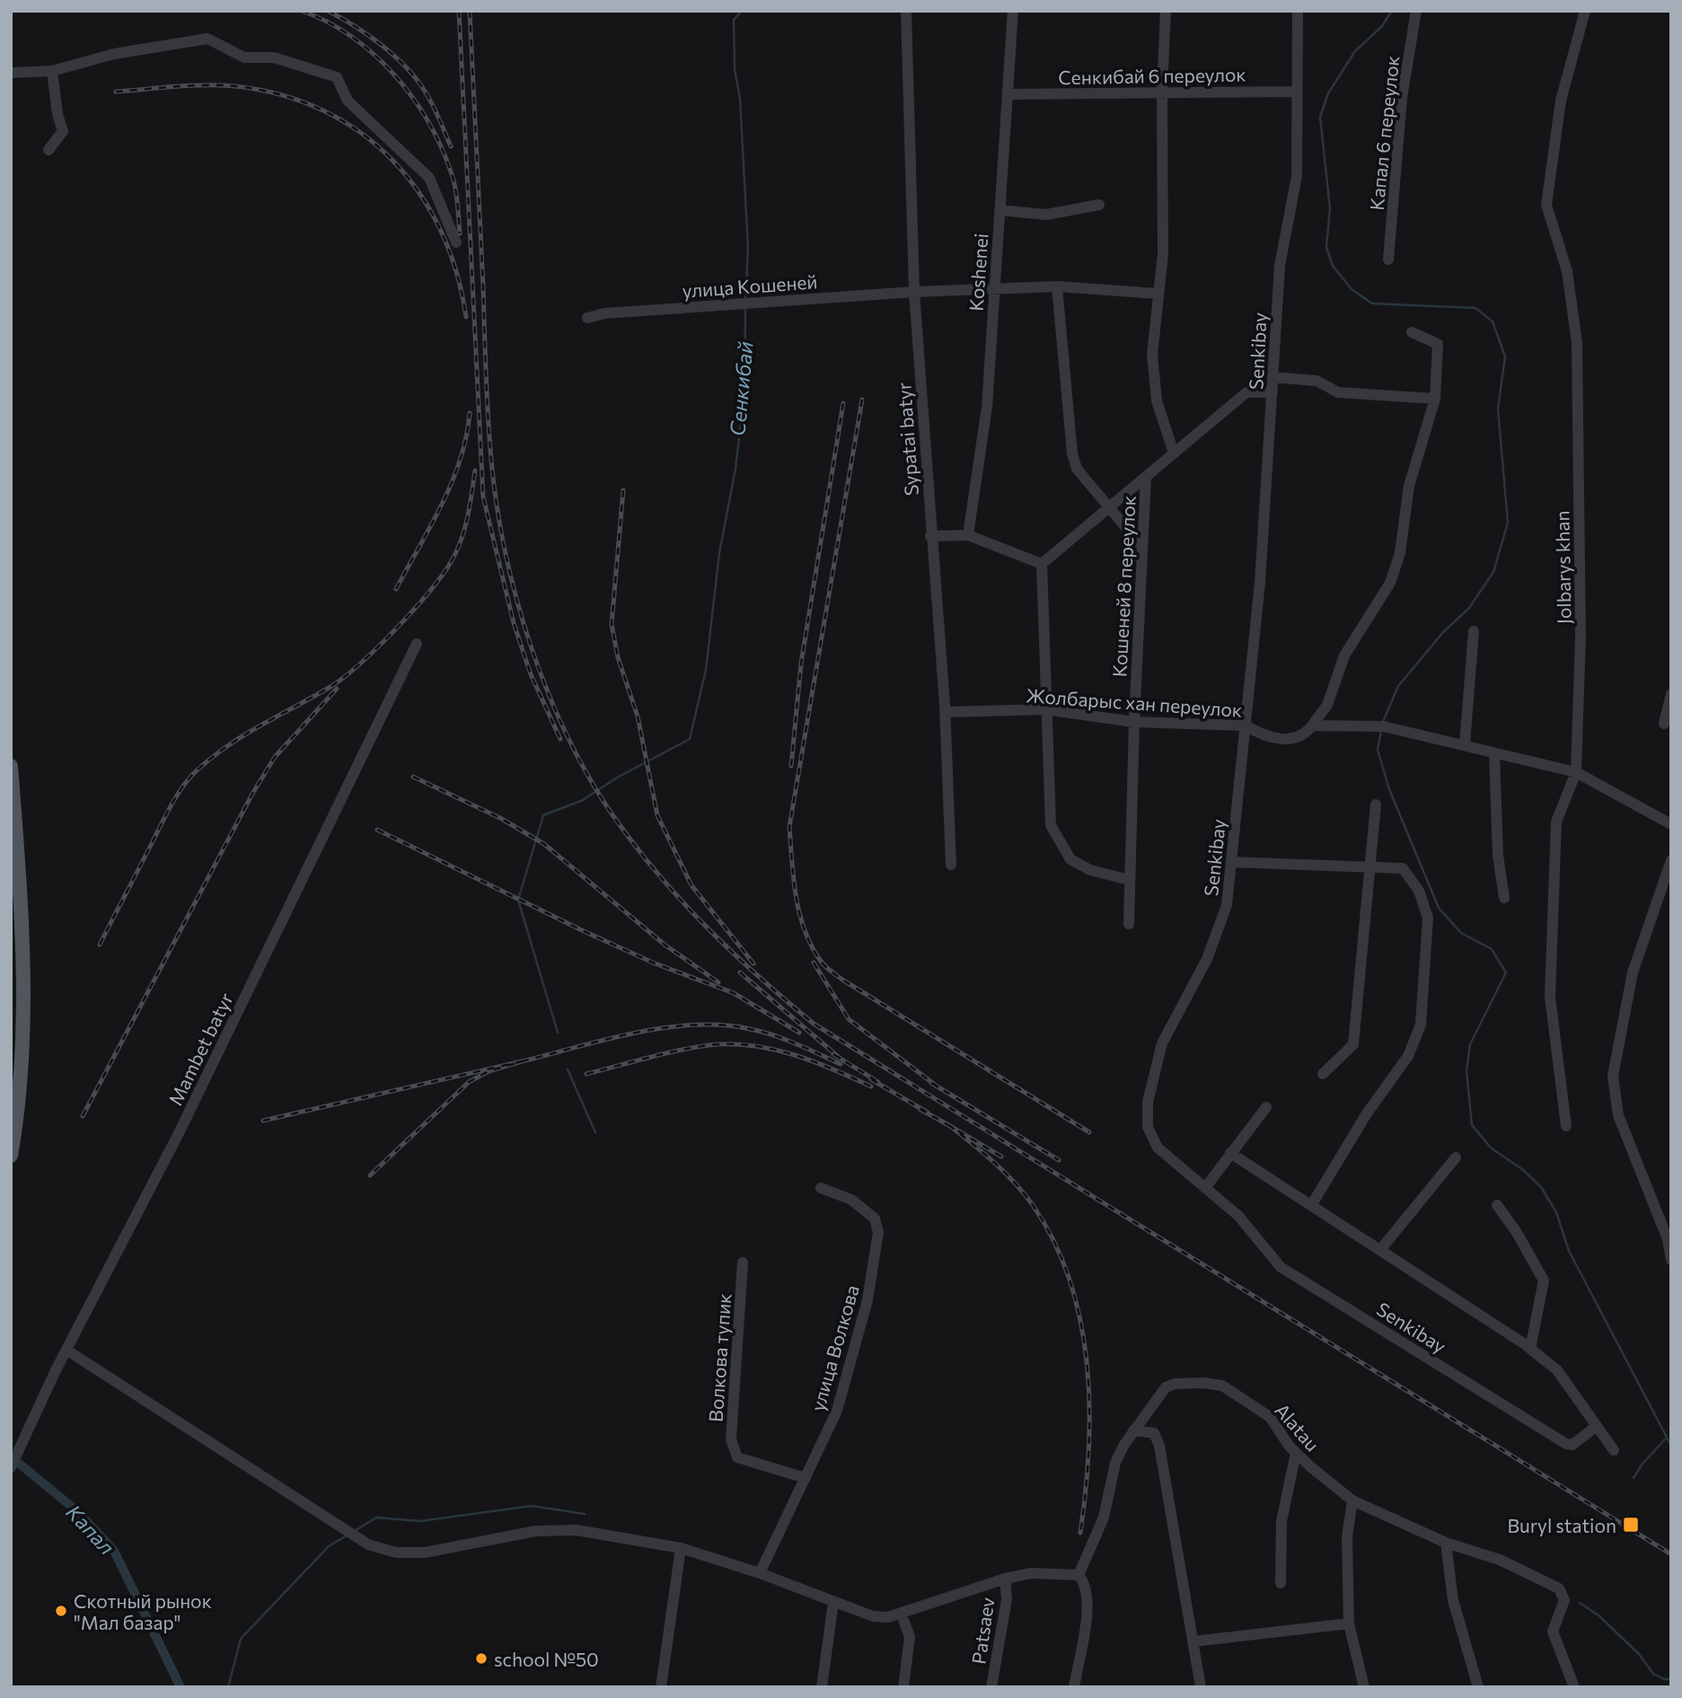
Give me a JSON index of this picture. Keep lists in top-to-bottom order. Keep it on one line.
{"streets":{"street":["Сенкибай 6 переулок","Капал 6 переулок","Koshenei","улица Кошеней","Senkibay","Sypatai batyr","Jolbarys khan","Кошеней 8 переулок","Жолбарыс хан переулок","Mambet batyr","улица Волкова","Волкова тупик","Alatau","Patsaev"]},"crossings":[["Сенкибай 6 переулок","Koshenei"],["Сенкибай 6 переулок","Senkibay"],["Koshenei","улица Кошеней"],["улица Кошеней","Sypatai batyr"],["Senkibay","Жолбарыс хан переулок"],["Sypatai batyr","Жолбарыс хан переулок"],["Jolbarys khan","Жолбарыс хан переулок"],["Кошеней 8 переулок","Жолбарыс хан переулок"],["улица Волкова","Волкова тупик"]],"water":["Сенкибай","Капал"],"places":{"transit":["Buryl station"],"other":["Скотный рынок \"Мал базар\"","school №50"]}}
